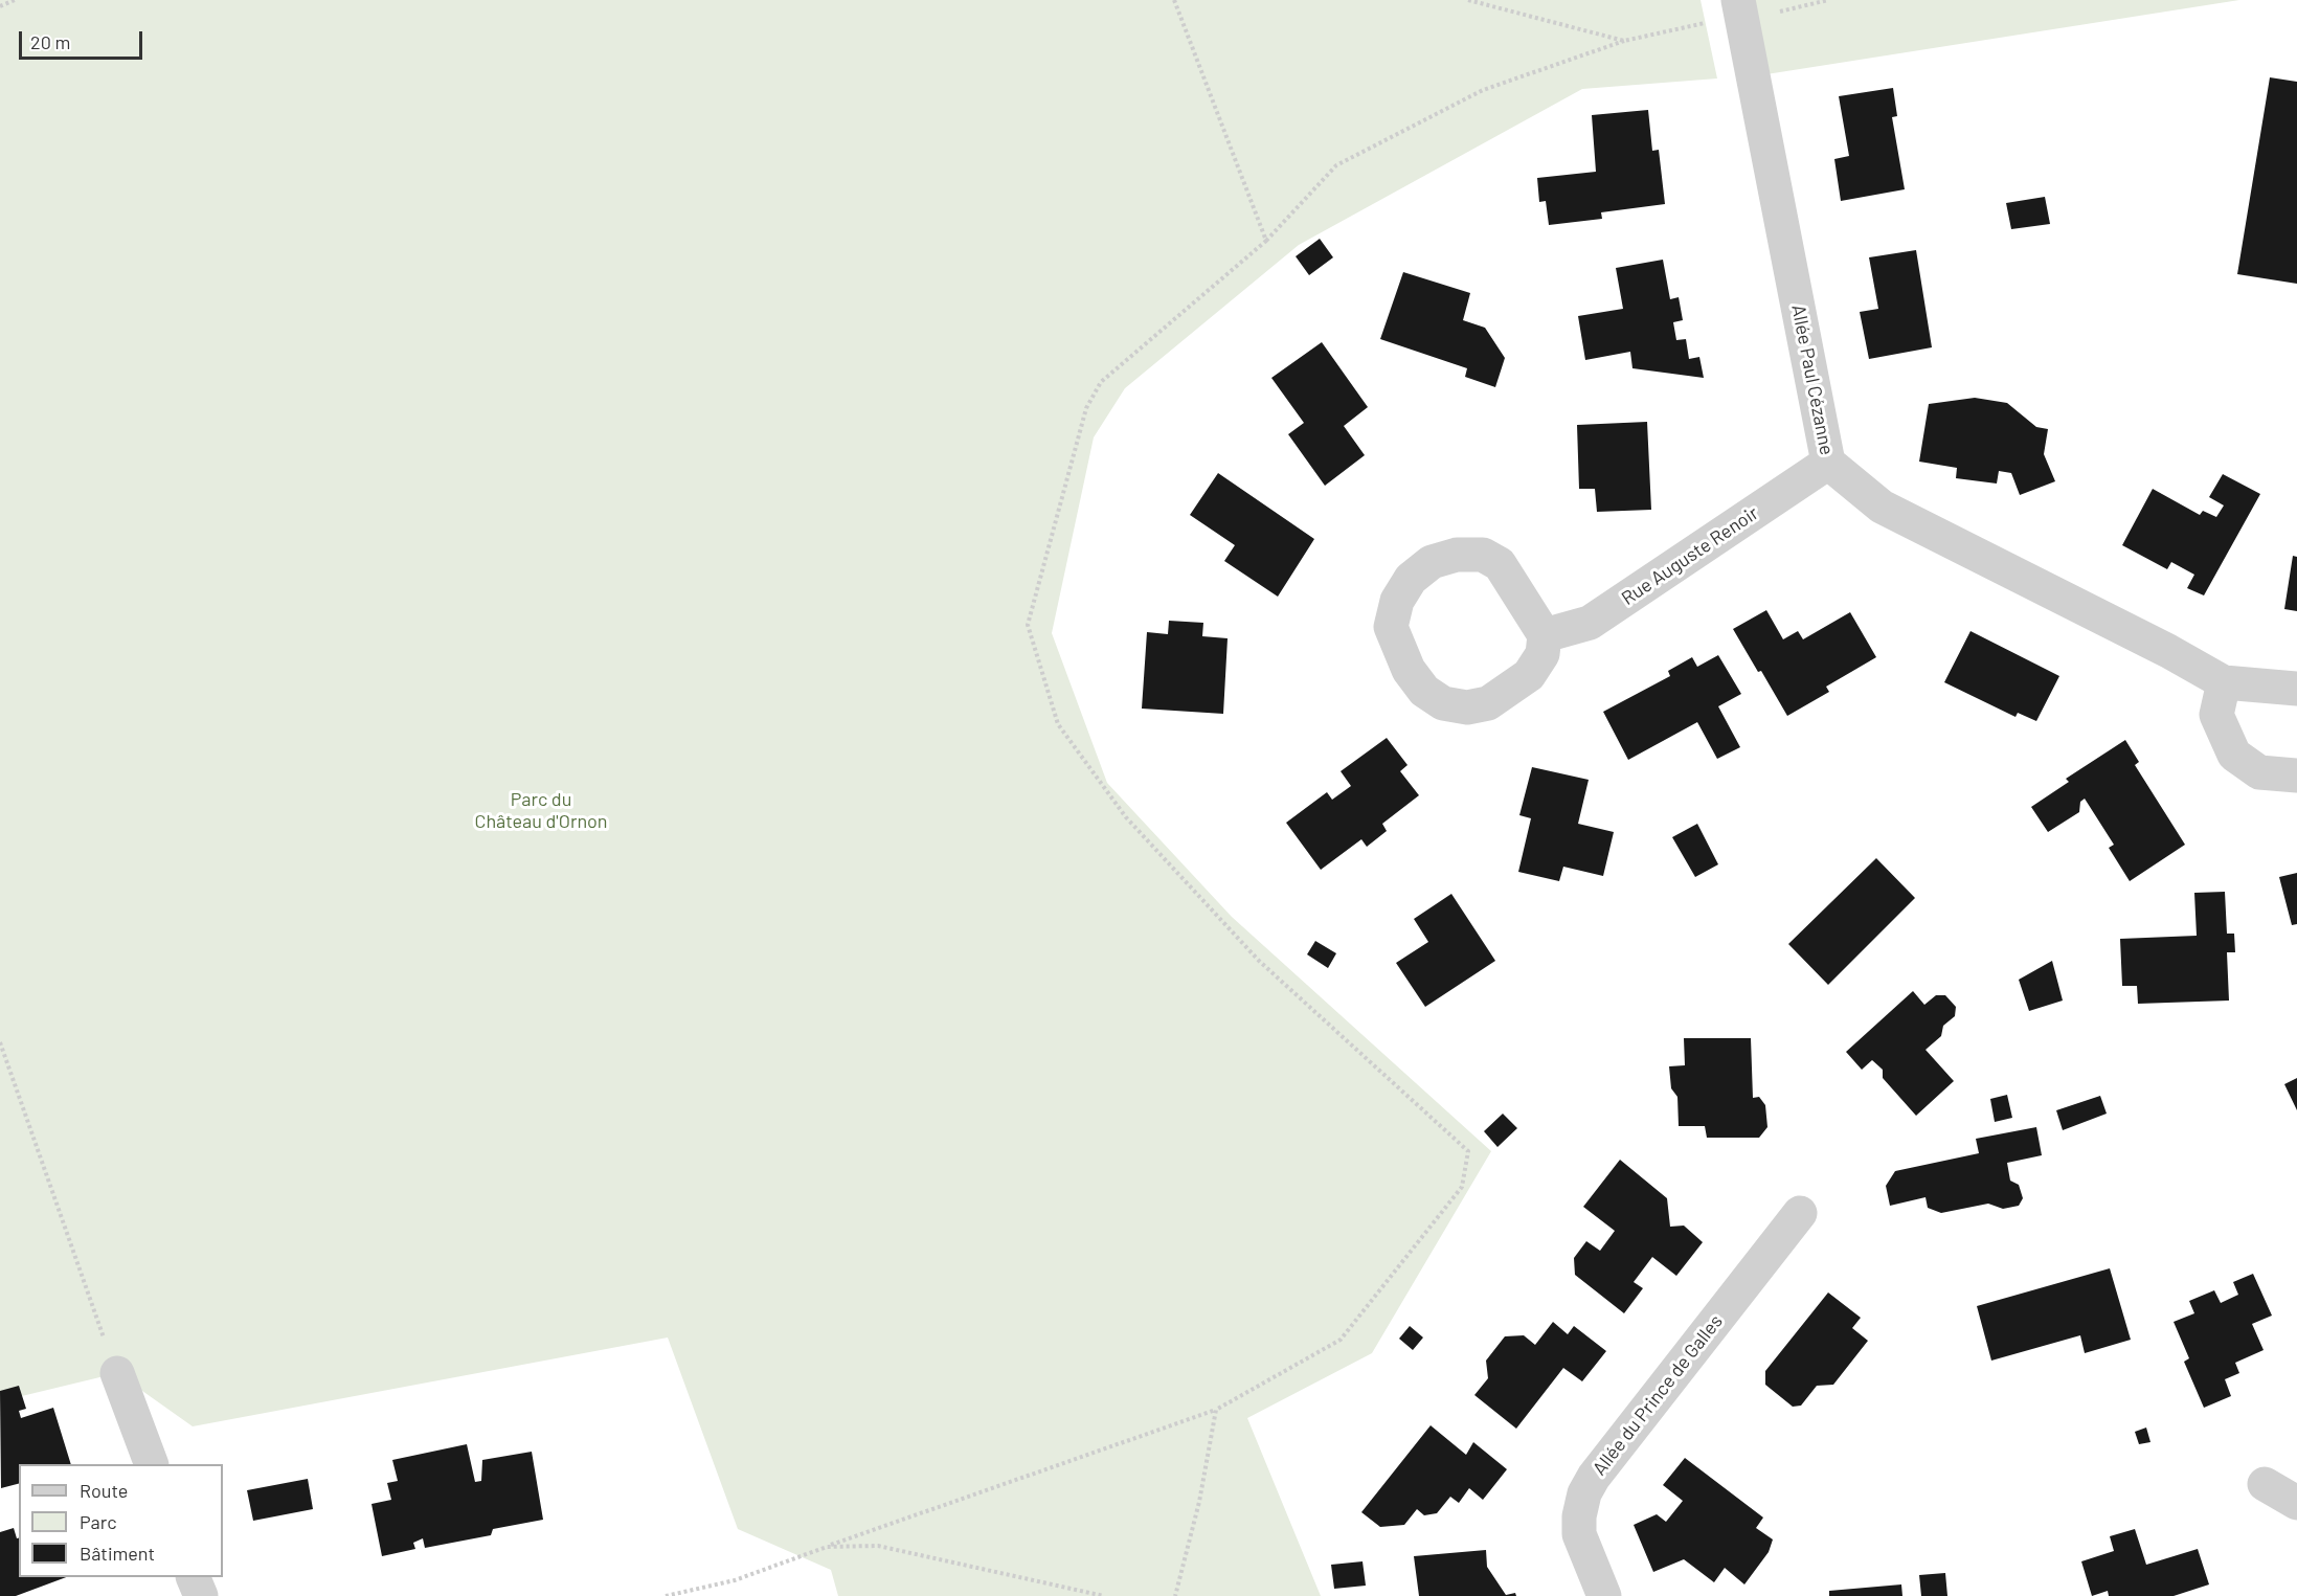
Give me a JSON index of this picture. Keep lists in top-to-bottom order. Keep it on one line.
{"streets":{"street":["Allée Paul Cézanne","Rue Auguste Renoir","Allée du Prince de Galles"]},"crossings":[["Allée Paul Cézanne","Rue Auguste Renoir"]],"parks":["Parc du Château d'Ornon"],"legend":["Route","Parc","Bâtiment"],"scale_bar":"20 m"}
